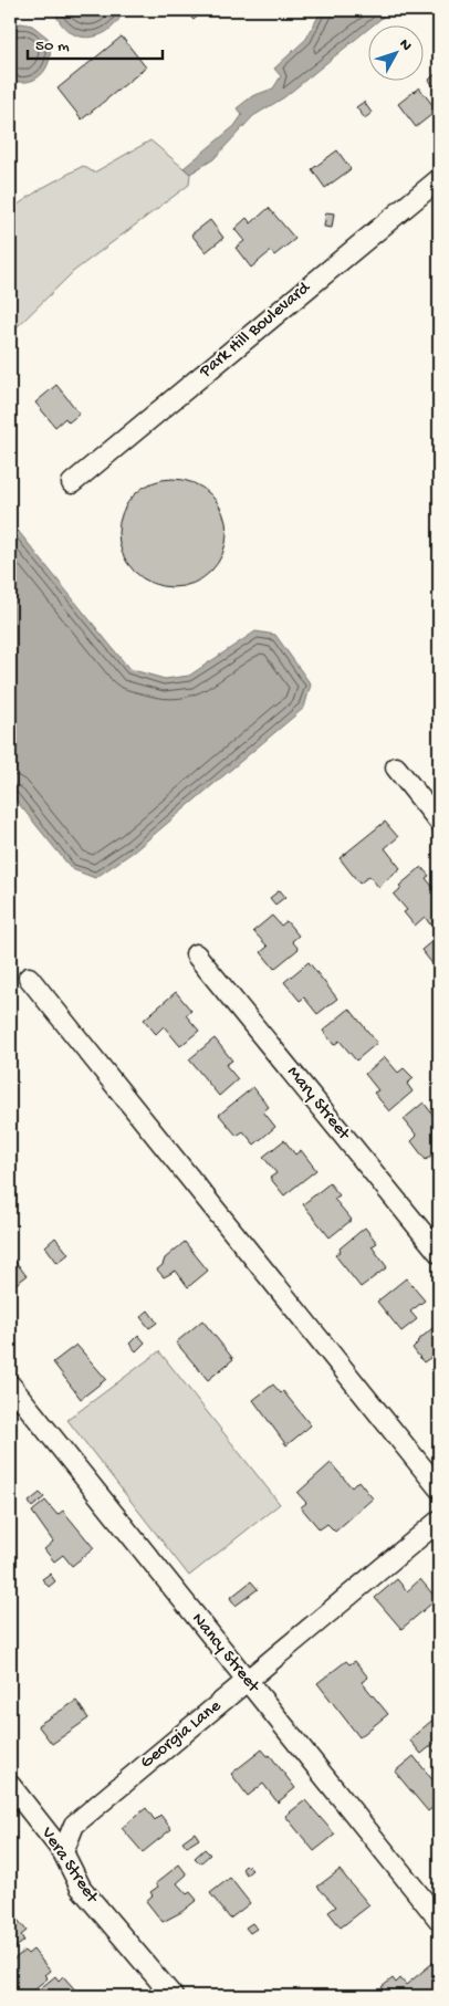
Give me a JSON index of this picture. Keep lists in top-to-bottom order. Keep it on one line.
{"streets":{"street":["Park Hill Boulevard","Mary Street","Nancy Street","Georgia Lane","Vera Street"]},"crossings":[["Nancy Street","Georgia Lane"],["Georgia Lane","Vera Street"]],"scale_bar":"50 m","north":"top right"}
